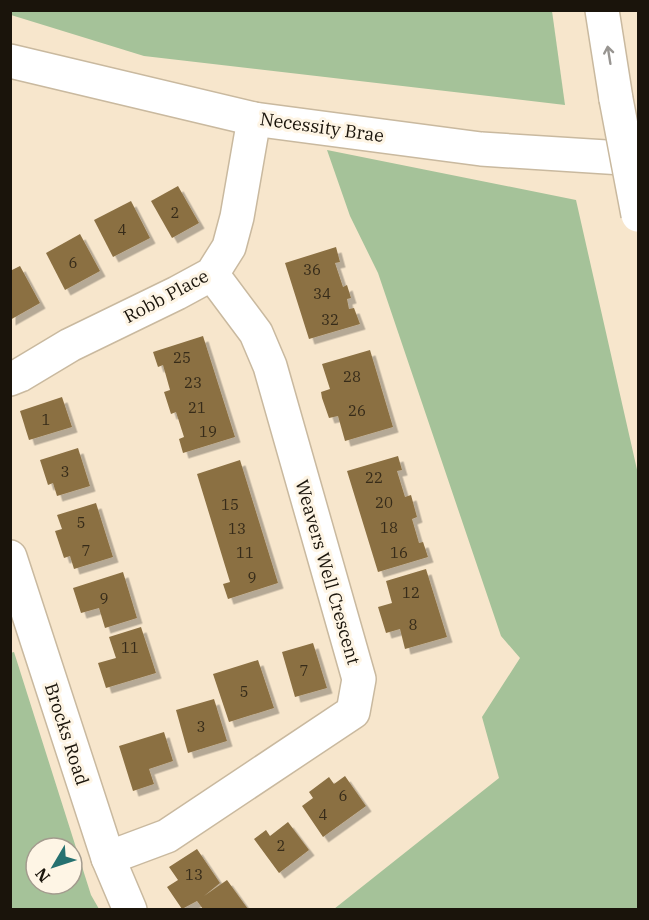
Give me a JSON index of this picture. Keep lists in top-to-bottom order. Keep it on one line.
{"streets":{"main road":["Necessity Brae","Robb Place","Weavers Well Crescent","Brocks Road"]},"crossings":[["Necessity Brae","Robb Place"],["Robb Place","Weavers Well Crescent"],["Weavers Well Crescent","Brocks Road"]],"house_numbers":["2","4","6","36","34","32","25","28","23","21","26","1","19","3","22","20","15","5","18","13","7","11","16","9","12","9","8","11","7","5","3","6","4","2","13"],"north":"bottom left"}
